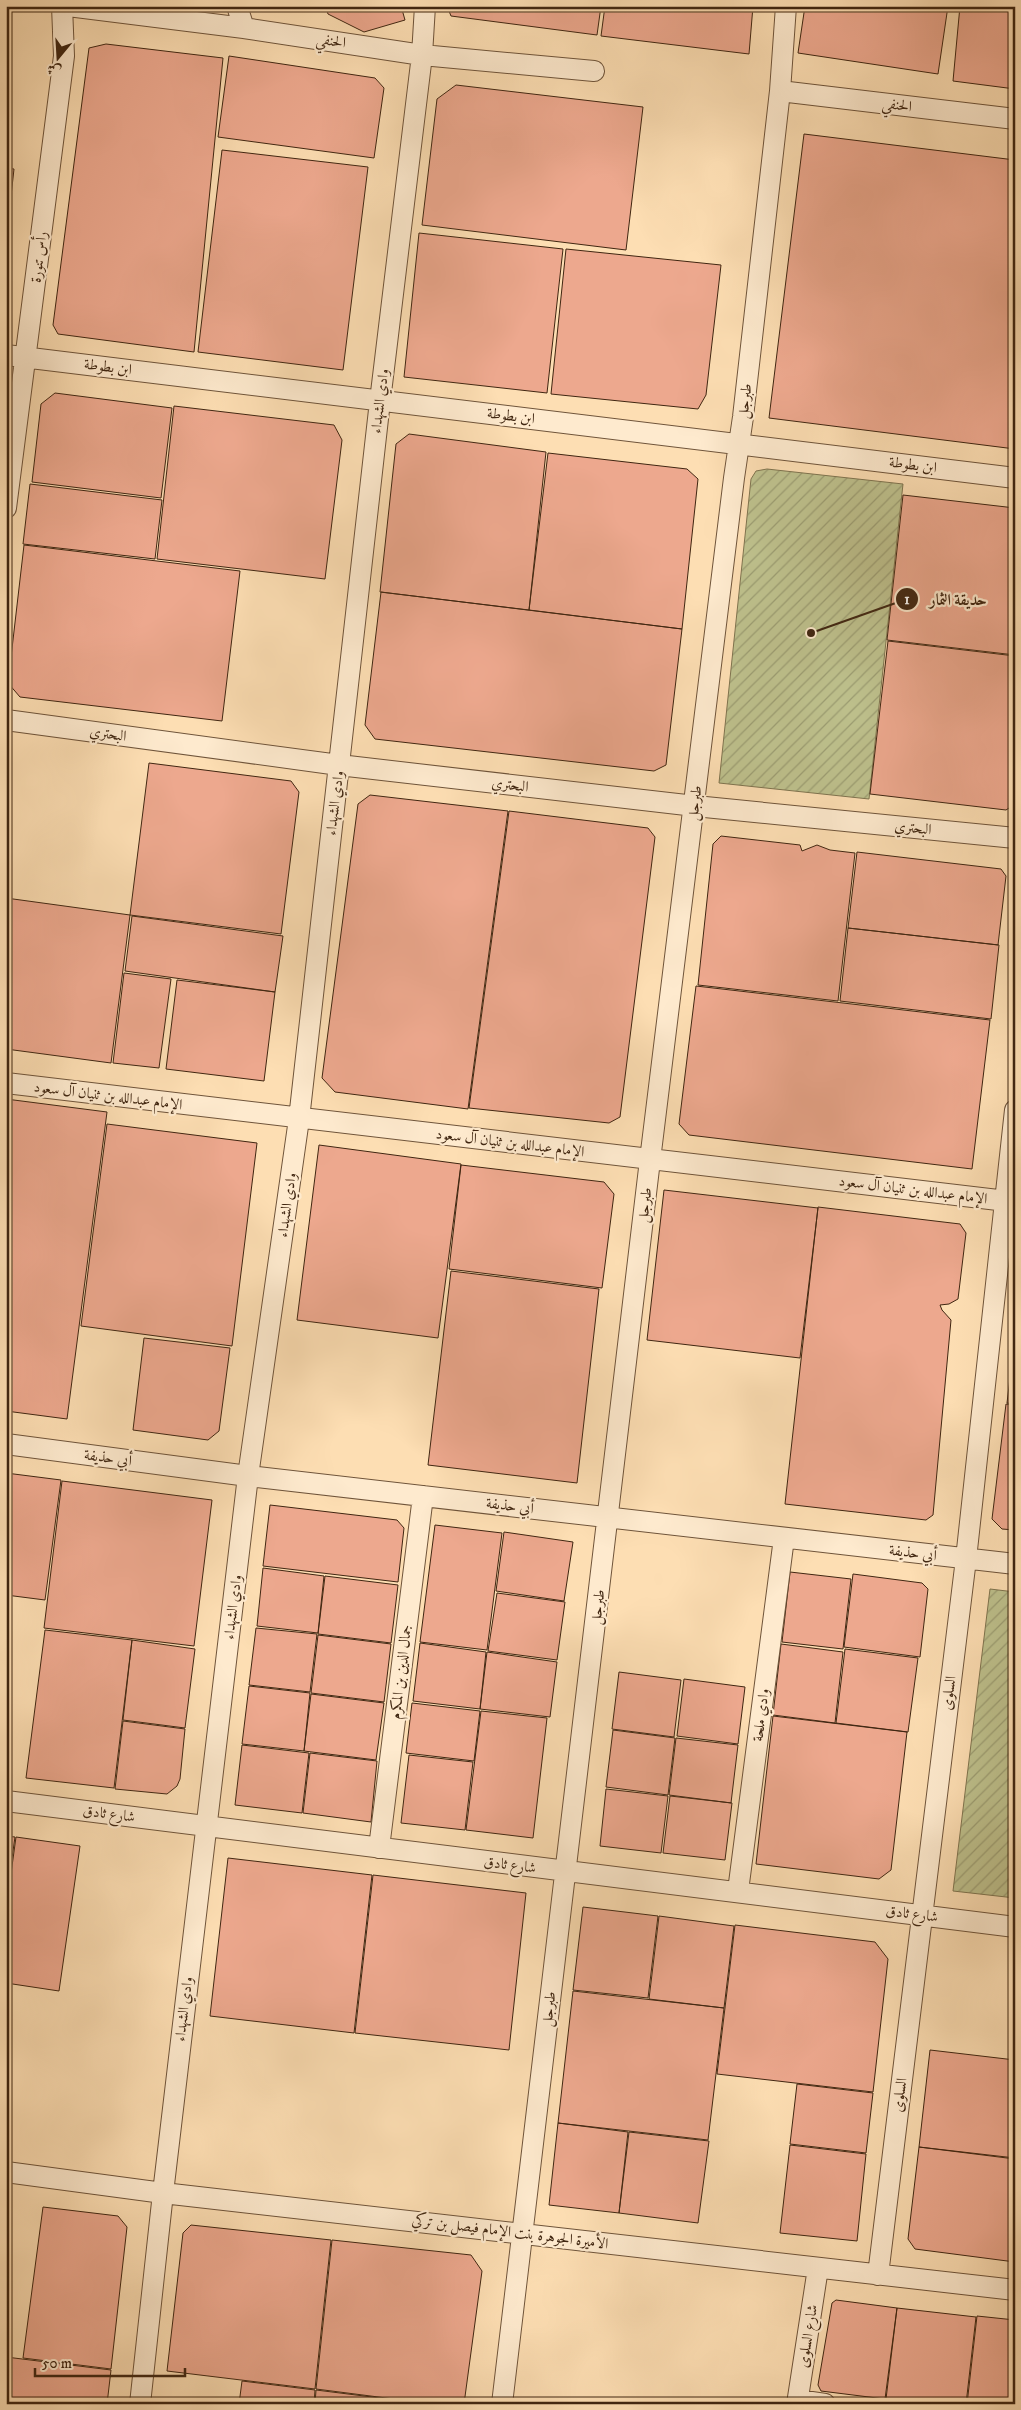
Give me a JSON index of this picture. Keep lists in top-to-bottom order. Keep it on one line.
{"streets":{"street":["الحنفي","رأس تنورة","ابن بطوطة","وادي الشهداء","طبرجل","البحتري","الإمام عبدالله بن ثنيان آل سعود","أبي حذيفة","جمال الدين بن المكرم","السلوى","وادي ملحة","شارع ثادق","الأميرة الجوهرة بنت الإمام فيصل بن تركي","شارع السلوى"]},"crossings":[["الحنفي","وادي الشهداء"],["الحنفي","طبرجل"],["رأس تنورة","ابن بطوطة"],["ابن بطوطة","وادي الشهداء"],["ابن بطوطة","طبرجل"],["وادي الشهداء","البحتري"],["وادي الشهداء","الإمام عبدالله بن ثنيان آل سعود"],["وادي الشهداء","أبي حذيفة"],["وادي الشهداء","شارع ثادق"],["وادي الشهداء","الأميرة الجوهرة بنت الإمام فيصل بن تركي"],["طبرجل","البحتري"],["طبرجل","الإمام عبدالله بن ثنيان آل سعود"],["طبرجل","أبي حذيفة"],["طبرجل","شارع ثادق"],["طبرجل","الأميرة الجوهرة بنت الإمام فيصل بن تركي"],["الإمام عبدالله بن ثنيان آل سعود","السلوى"],["أبي حذيفة","جمال الدين بن المكرم"],["أبي حذيفة","السلوى"],["أبي حذيفة","وادي ملحة"],["جمال الدين بن المكرم","شارع ثادق"],["السلوى","شارع ثادق"],["السلوى","الأميرة الجوهرة بنت الإمام فيصل بن تركي"],["وادي ملحة","شارع ثادق"],["الأميرة الجوهرة بنت الإمام فيصل بن تركي","شارع السلوى"]],"places":["حديقة الثمار"],"scale_bar":"50 m","north":"bottom"}
